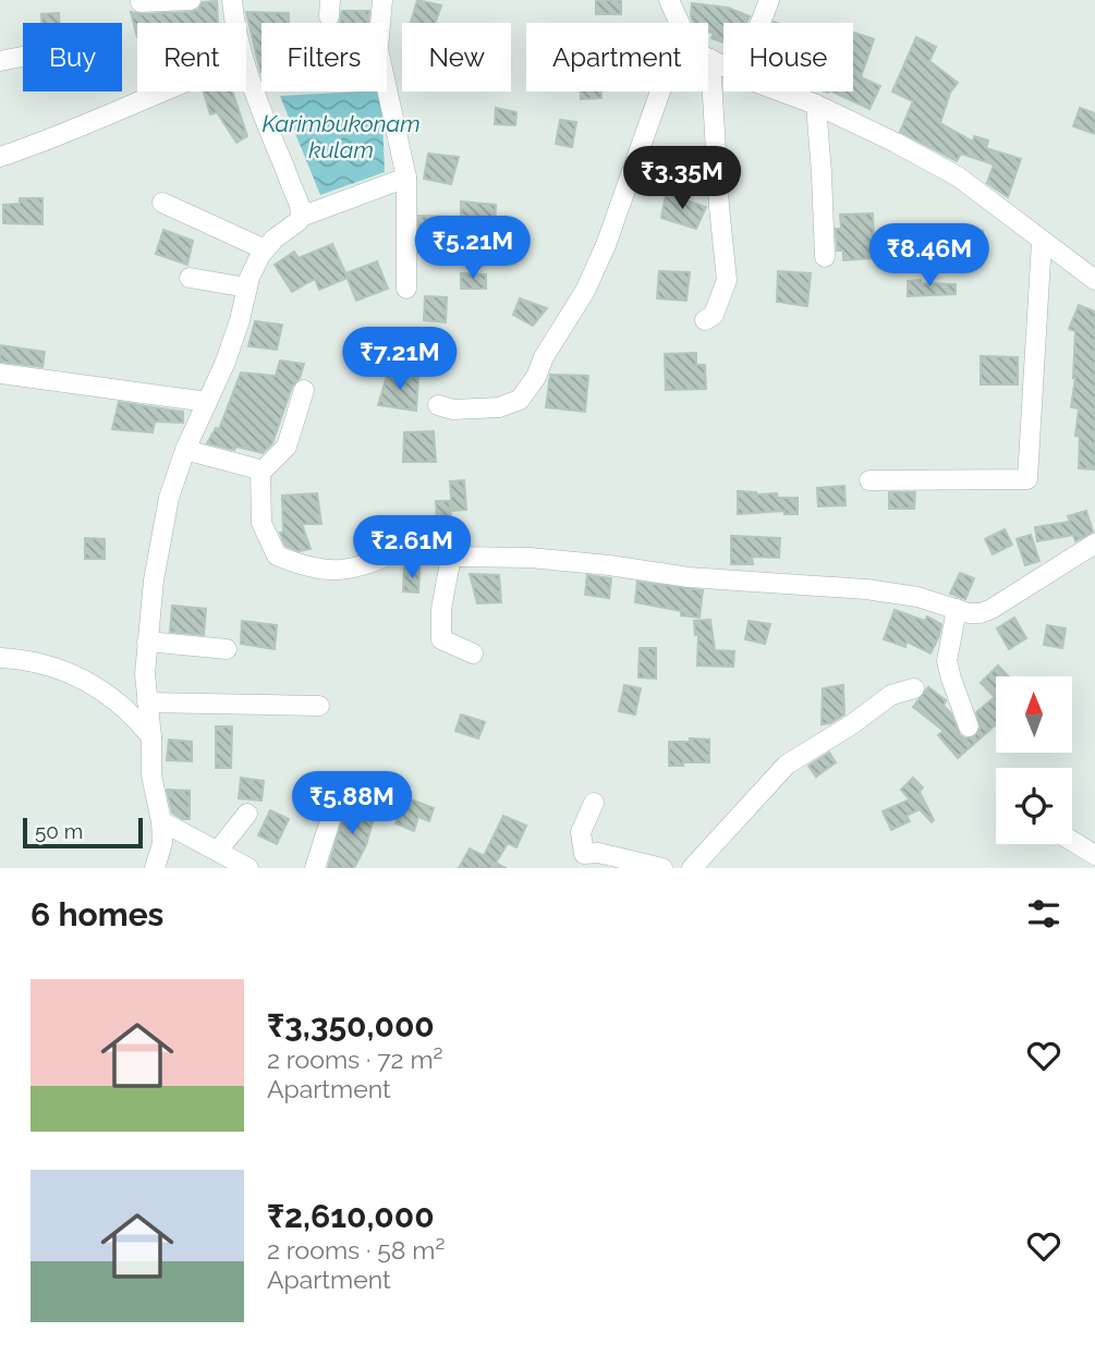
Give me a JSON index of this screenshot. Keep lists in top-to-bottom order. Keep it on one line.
{"water":["Karimbukonam kulam"],"scale_bar":"50 m","north":"top","page":{"chip":["Buy","Rent","Filters","New","Apartment","House"],"price":["₹3.35M","₹5.21M","₹8.46M","₹7.21M","₹2.61M","₹5.88M"],"scale":"50 m","heading":"6 homes","list":[{"name":"₹3,350,000","note":"2 rooms · 72 m² · Apartment"},{"name":"₹2,610,000","note":"2 rooms · 58 m² · Apartment"}]}}
